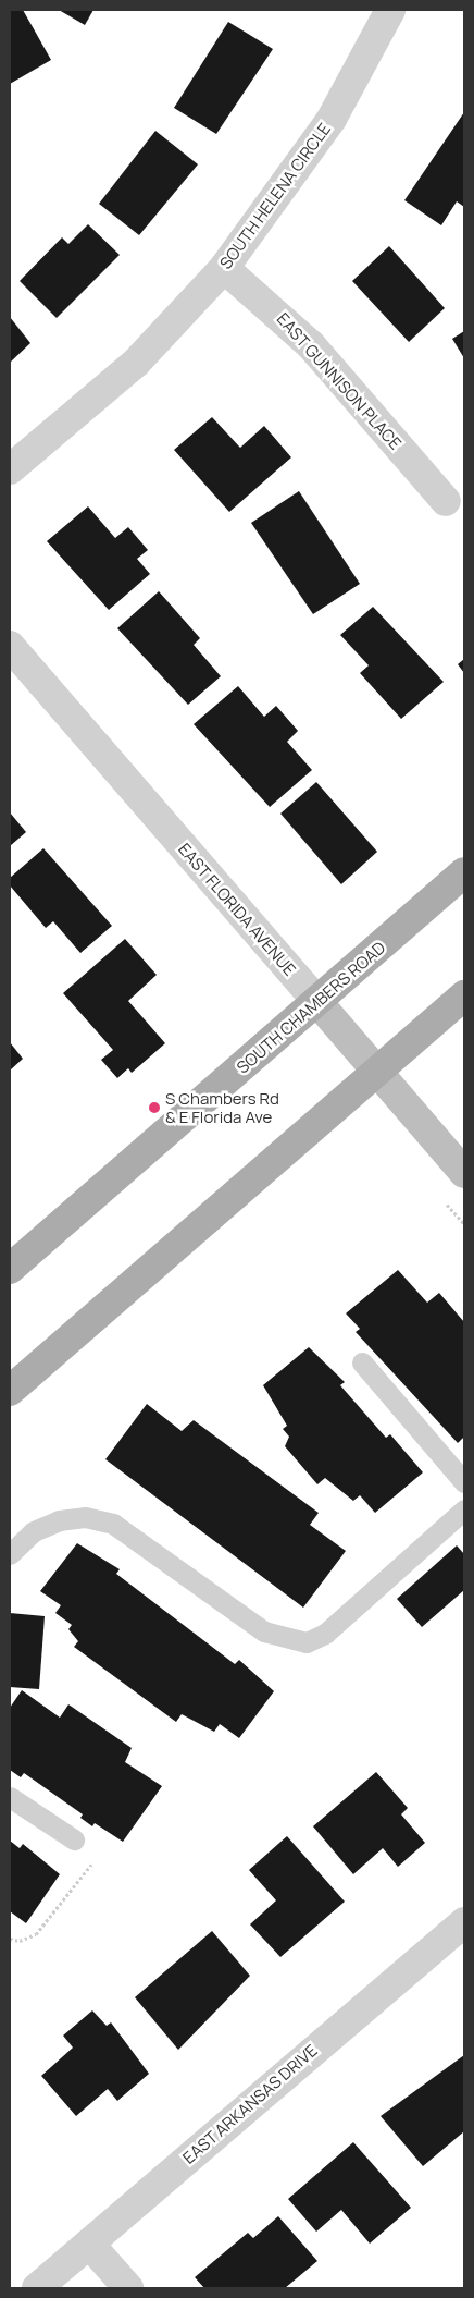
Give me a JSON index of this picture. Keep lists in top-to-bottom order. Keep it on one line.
{"streets":{"main road":["SOUTH CHAMBERS ROAD"],"street":["SOUTH HELENA CIRCLE","EAST GUNNISON PLACE","EAST FLORIDA AVENUE","EAST ARKANSAS DRIVE"]},"crossings":[["SOUTH HELENA CIRCLE","EAST GUNNISON PLACE"],["EAST FLORIDA AVENUE","SOUTH CHAMBERS ROAD"]],"places":["S Chambers Rd & E Florida Ave"]}
